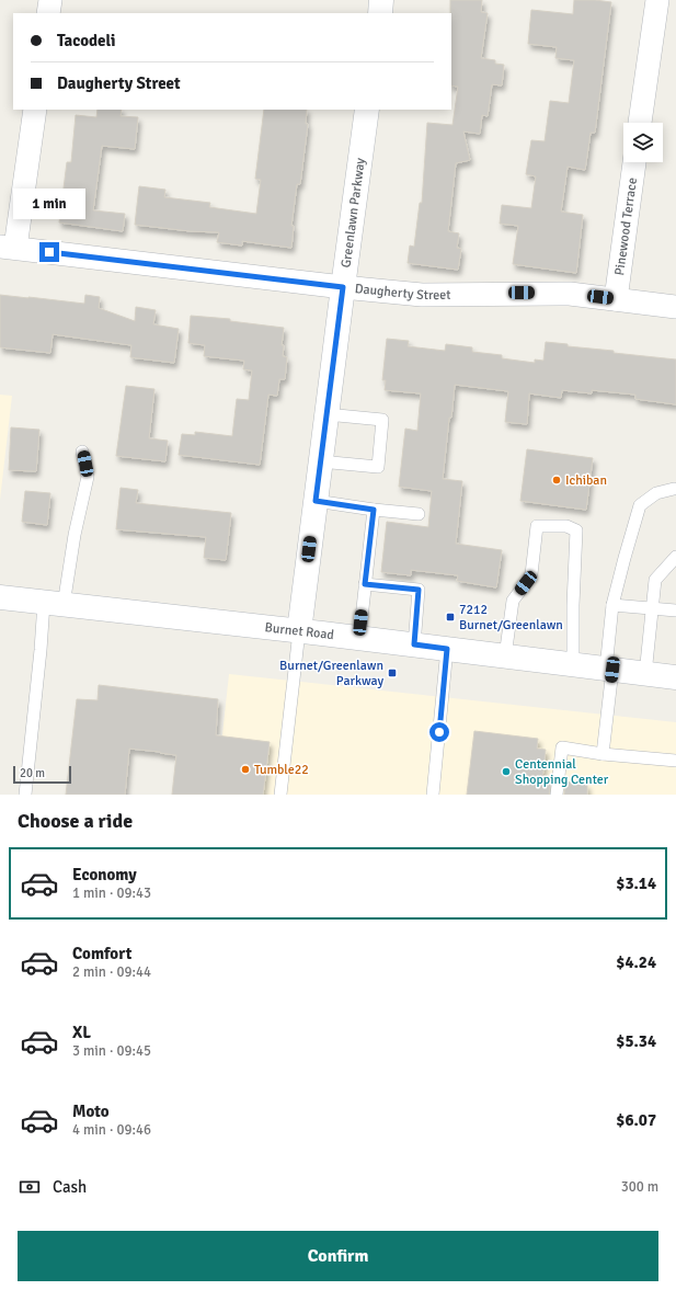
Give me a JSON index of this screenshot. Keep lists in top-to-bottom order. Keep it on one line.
{"streets":{"main road":["Greenlawn Parkway","Burnet Road"],"street":["Pinewood Terrace","Daugherty Street"]},"crossings":[["Greenlawn Parkway","Daugherty Street"],["Greenlawn Parkway","Burnet Road"],["Pinewood Terrace","Daugherty Street"]],"places":{"other":["Ichiban","Tumble22","Centennial Shopping Center"],"transit":["7212 Burnet/Greenlawn","Burnet/Greenlawn Parkway"]},"scale_bar":"20 m","page":{"banner":["Tacodeli","Daugherty Street"],"bubble":"1 min","scale":"20 m","heading":"Choose a ride","list":[{"name":"Economy","note":"1 min · 09:43","value":"$3.14"},{"name":"Comfort","note":"2 min · 09:44","value":"$4.24"},{"name":"XL","note":"3 min · 09:45","value":"$5.34"},{"name":"Moto","note":"4 min · 09:46","value":"$6.07"}],"pay":["Cash","300 m"],"buttons":"Confirm"}}
